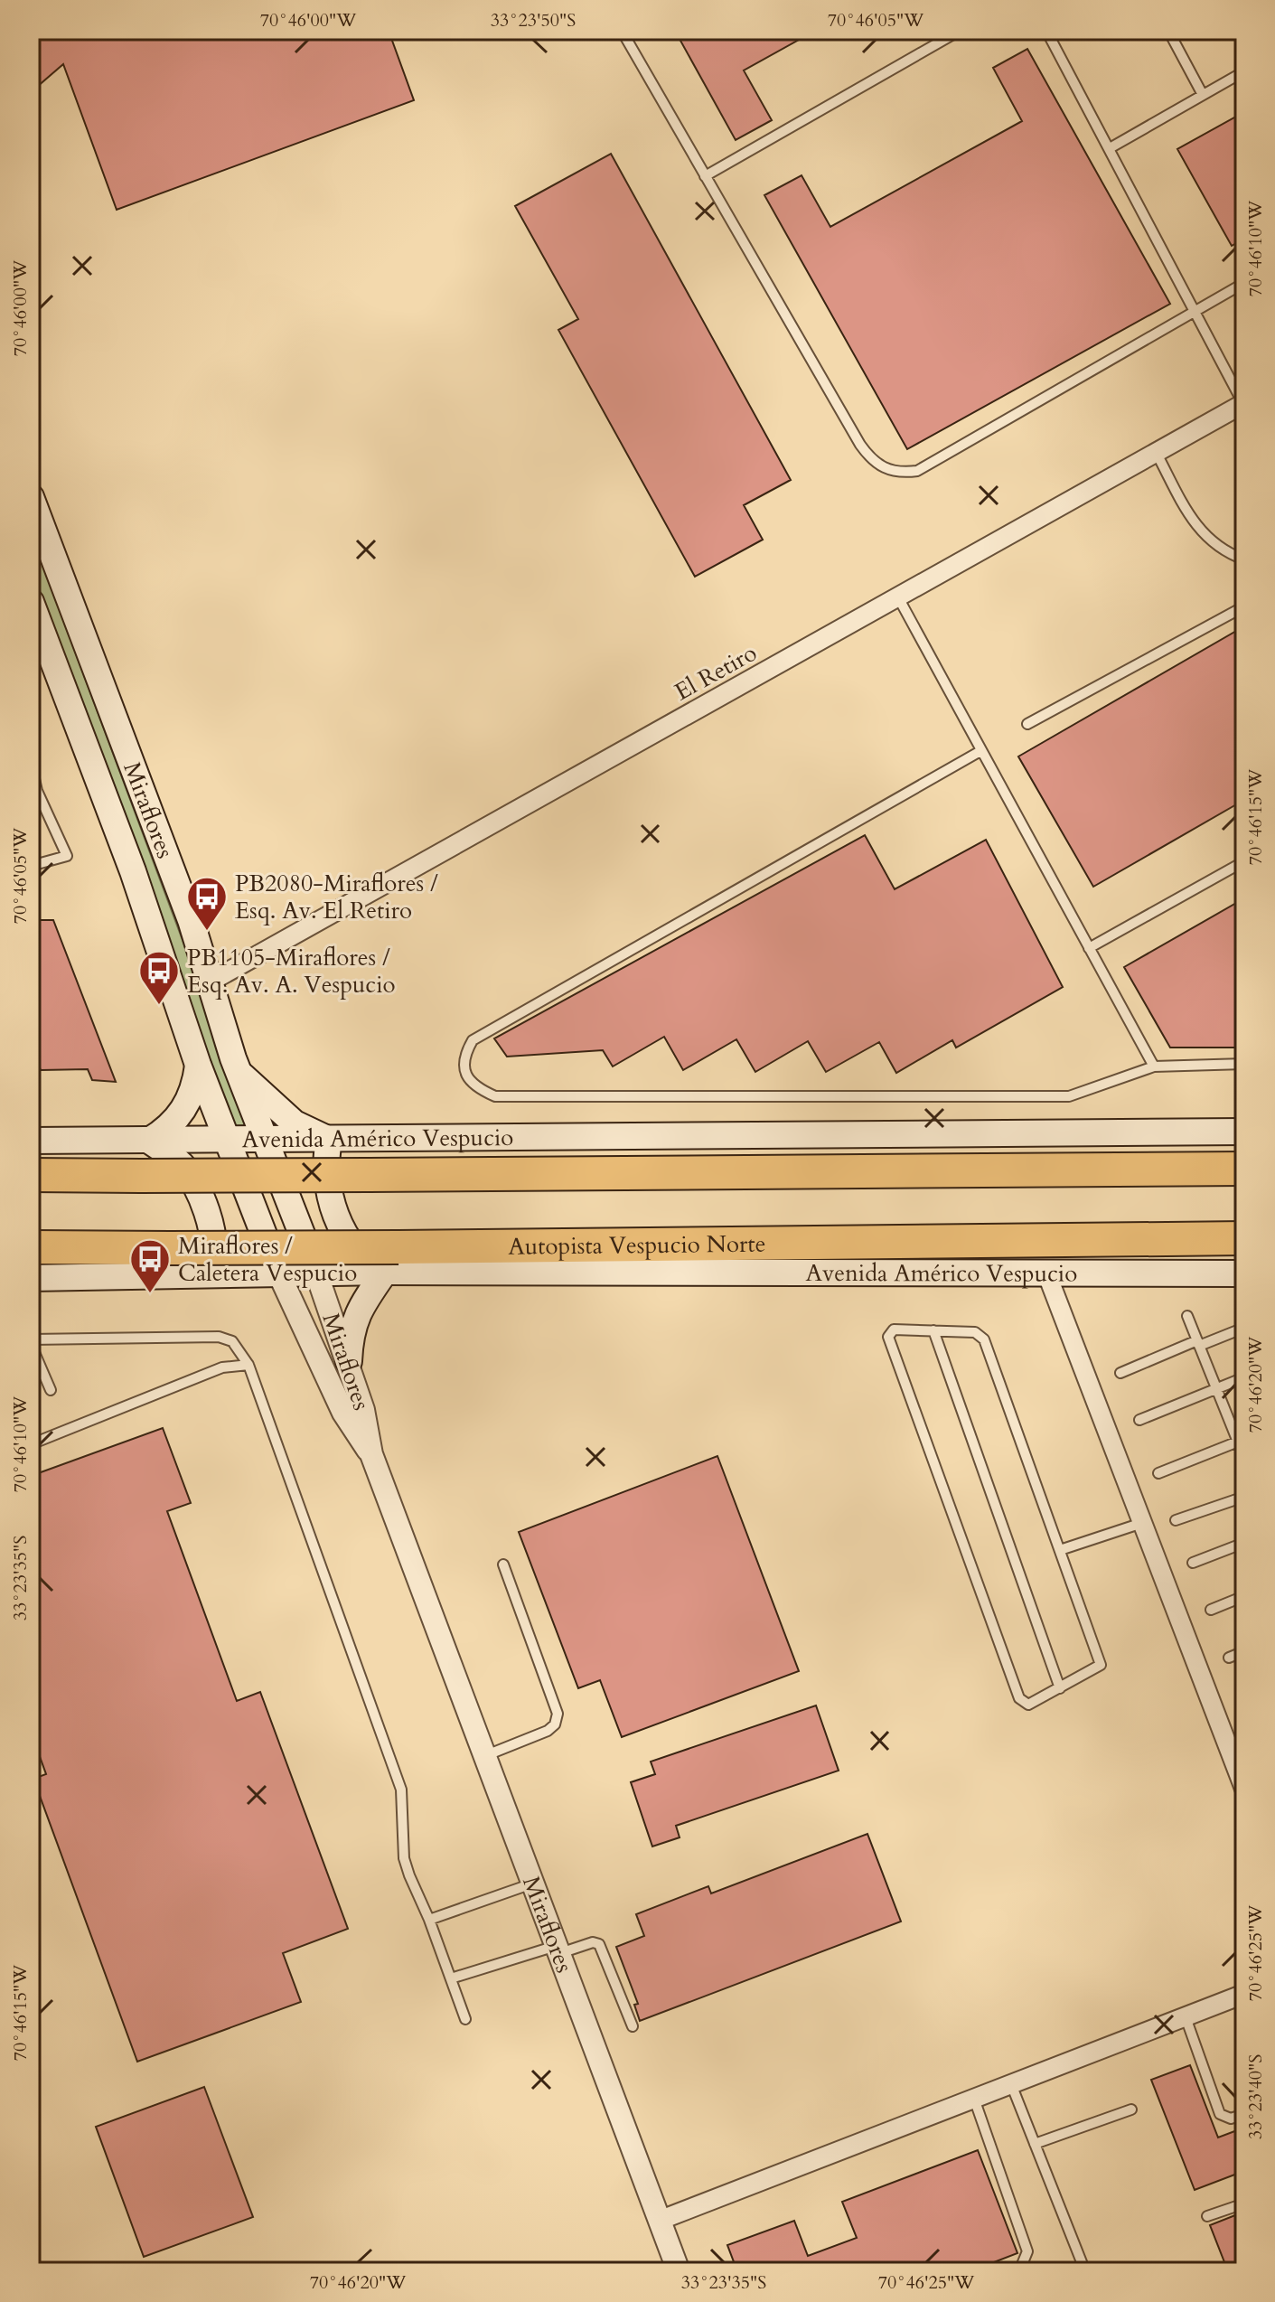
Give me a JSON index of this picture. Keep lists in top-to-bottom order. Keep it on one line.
{"streets":{"highway":["Autopista Vespucio Norte"],"main road":["Miraflores","Avenida Américo Vespucio"],"street":["El Retiro"]},"crossings":[["El Retiro","Miraflores"],["Miraflores","Avenida Américo Vespucio"],["Avenida Américo Vespucio","Autopista Vespucio Norte"]],"places":{"bus stop":["PB2080-Miraflores / Esq. Av. El Retiro","PB1105-Miraflores / Esq. Av. A. Vespucio","Miraflores / Caletera Vespucio"]},"coordinates":["70°46'00\"W","33°23'50\"S","70°46'05\"W","70°46'10\"W","70°46'15\"W","70°46'20\"W","33°23'35\"S","70°46'25\"W","33°23'40\"S"]}
